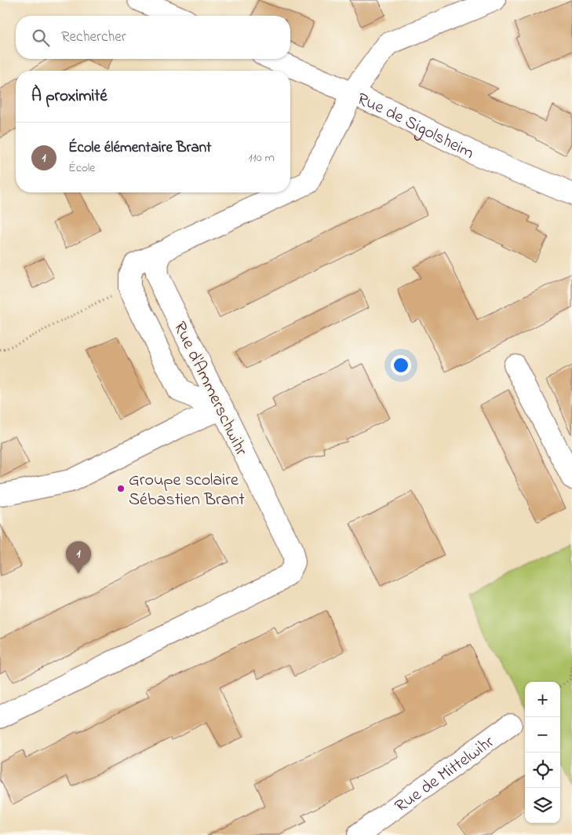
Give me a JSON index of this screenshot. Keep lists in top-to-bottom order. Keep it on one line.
{"streets":{"street":["Rue de Sigolsheim","Rue d'Ammerschwihr","Rue de Mittelwihr"]},"places":["Groupe scolaire Sébastien Brant"],"page":{"search":"Rechercher","heading":"À proximité","list":[{"mark":"1","name":"École élémentaire Brant","note":"École","value":"110 m"}],"pins":"1","map_buttons":["+","−"]}}
